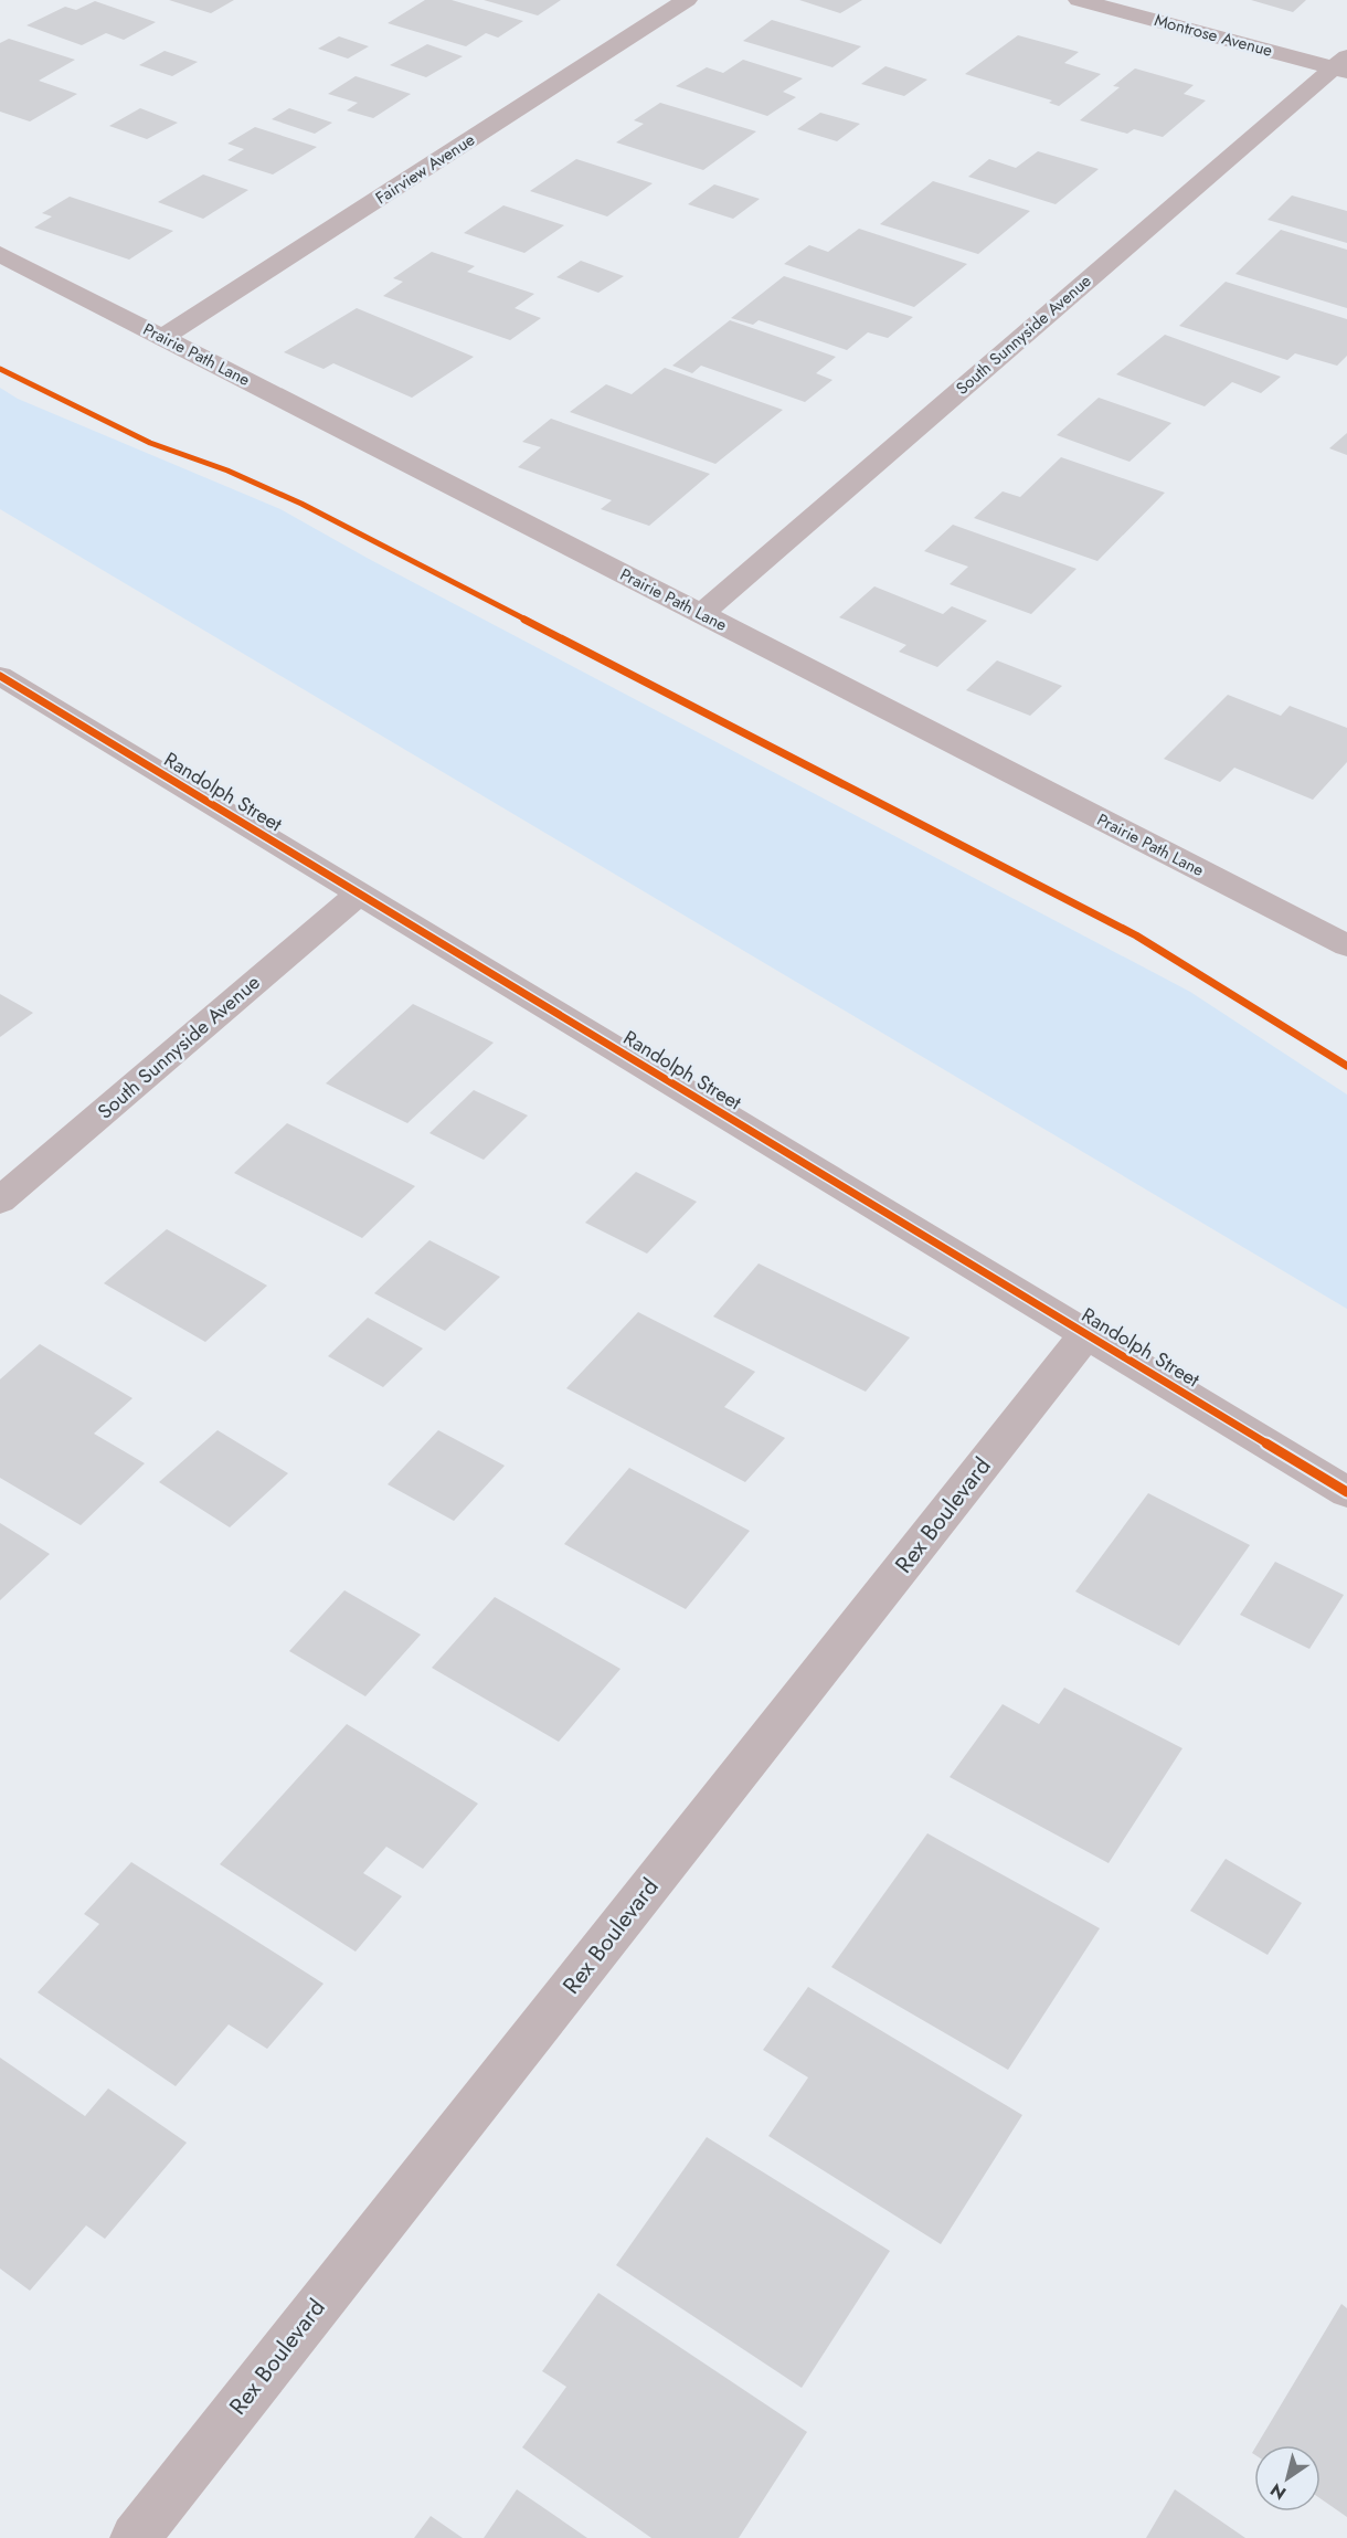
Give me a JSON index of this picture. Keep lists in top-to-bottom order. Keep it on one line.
{"streets":{"street":["Montrose Avenue","Fairview Avenue","South Sunnyside Avenue","Prairie Path Lane","Randolph Street","Rex Boulevard"]},"crossings":[["Montrose Avenue","South Sunnyside Avenue"],["Fairview Avenue","Prairie Path Lane"],["South Sunnyside Avenue","Prairie Path Lane"],["South Sunnyside Avenue","Randolph Street"],["Randolph Street","Rex Boulevard"]],"north":"bottom left"}
